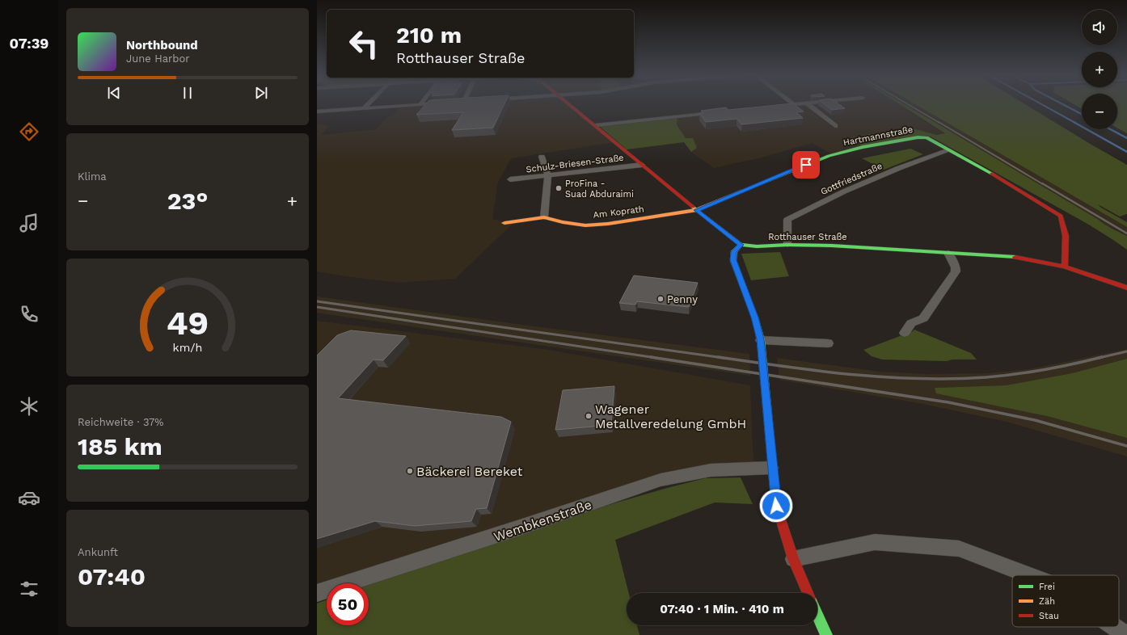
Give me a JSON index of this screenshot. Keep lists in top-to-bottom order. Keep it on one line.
{"streets":{"main road":["Hartmannstraße","Am Koprath","Rotthauser Straße"],"street":["Schulz-Briesen-Straße","Gottfriedstraße","Wembkenstraße"]},"crossings":[["Hartmannstraße","Gottfriedstraße"],["Hartmannstraße","Am Koprath"],["Hartmannstraße","Rotthauser Straße"],["Gottfriedstraße","Rotthauser Straße"]],"places":["ProFina - Suad Abduraimi","Penny","Wagener Metallveredelung GmbH","Bäckerei Bereket"],"legend":["Frei","Zäh","Stau"],"page":{"tabs":"07:39","map_buttons":["+","−"],"turn":["210 m","Rotthauser Straße"],"song":["Northbound","June Harbor"],"tile":["Klima",["Reichweite · 37%","185 km"],["Ankunft","07:40"]],"heat":["−","23°","+"],"limit":"50","trip":"07:40 · 1 Min. · 410 m","gauge":["49","km/h"]}}
